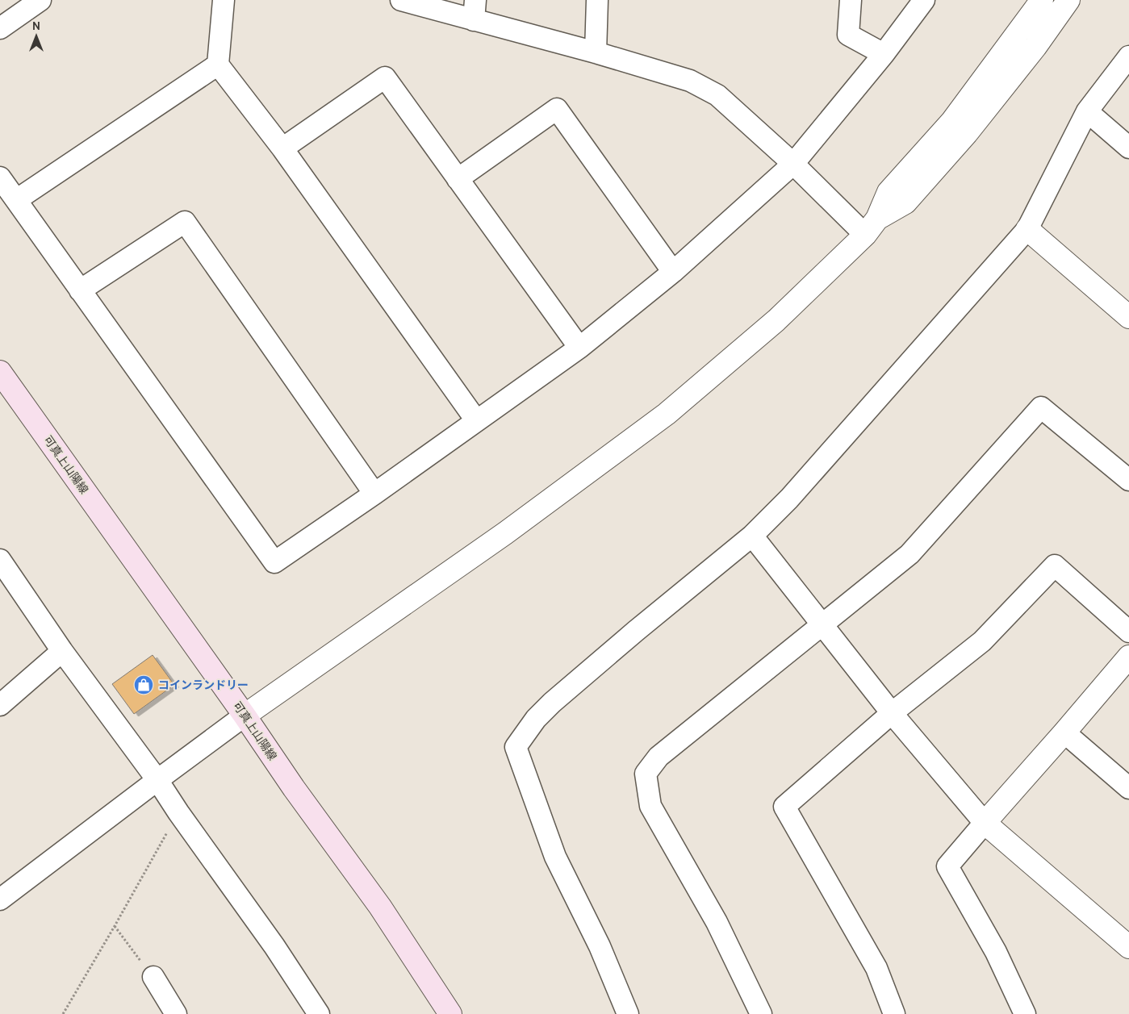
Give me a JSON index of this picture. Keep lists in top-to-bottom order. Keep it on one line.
{"streets":{"main road":["可真上山陽線"]},"places":{"shop":["コインランドリー"]},"north":"top"}
